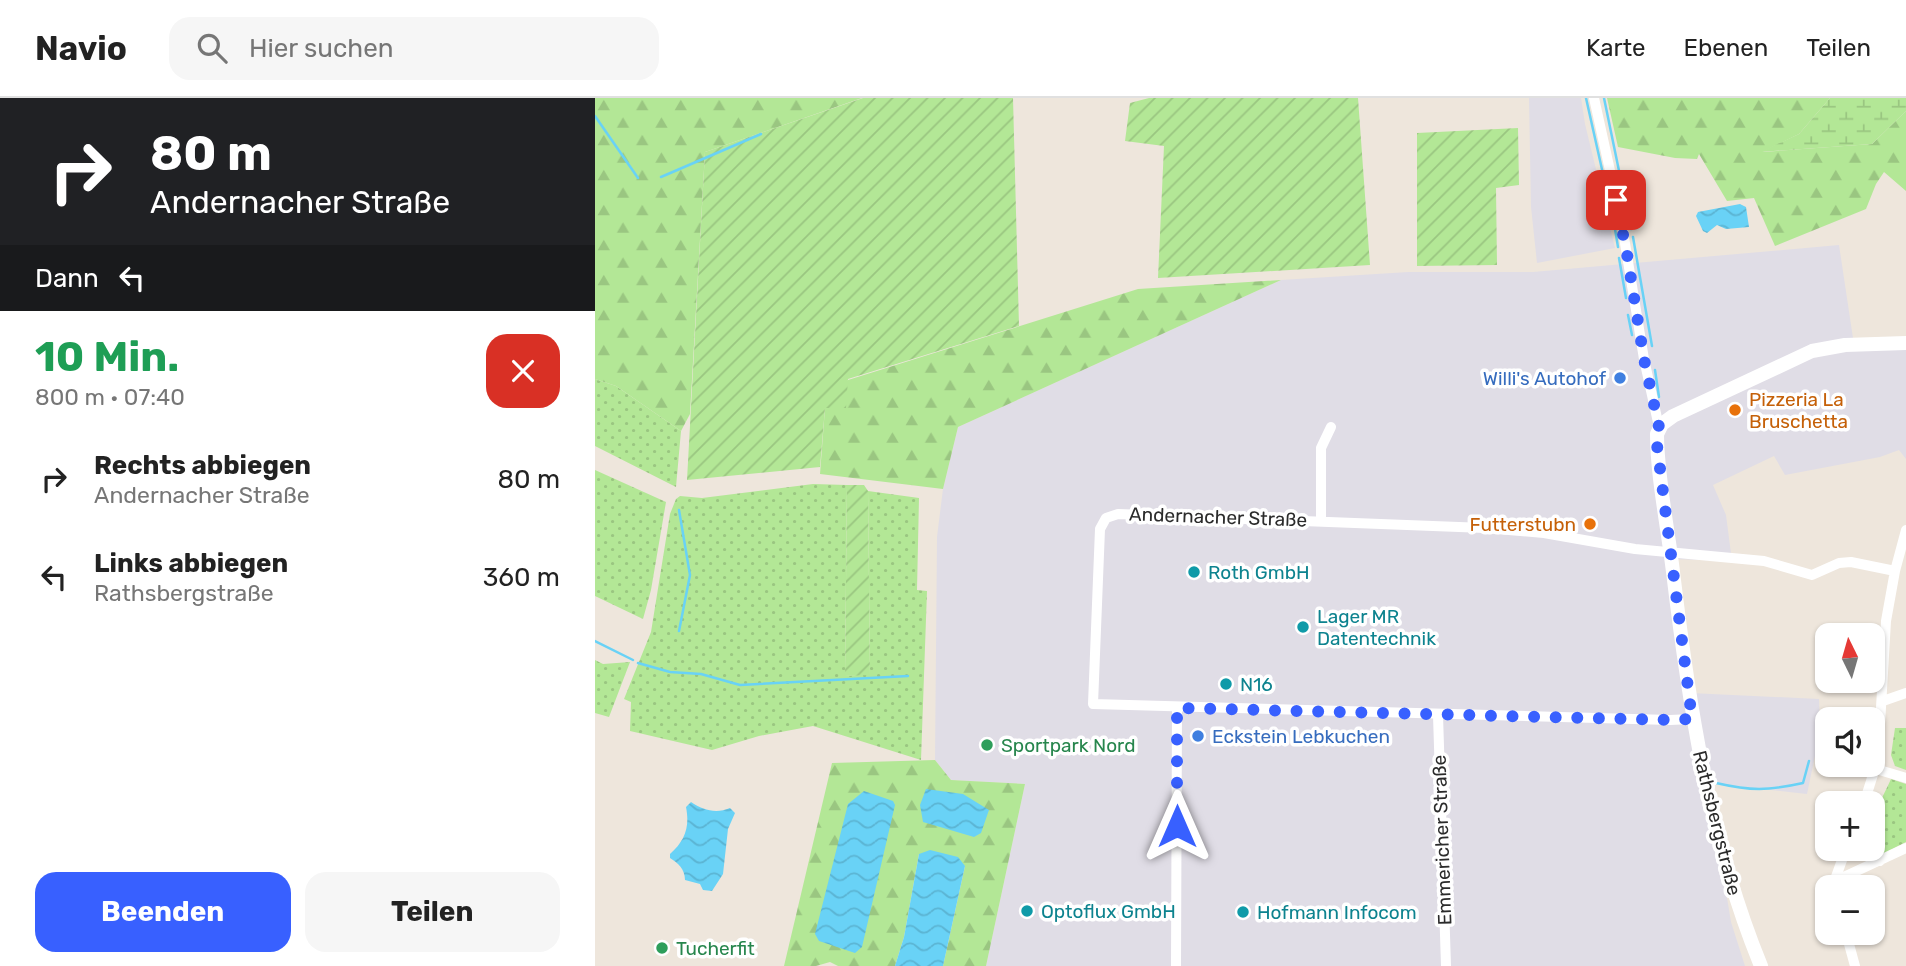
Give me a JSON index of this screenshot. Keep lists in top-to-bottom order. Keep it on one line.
{"streets":{"street":["Andernacher Straße","Rathsbergstraße","Emmericher Straße"]},"crossings":[["Andernacher Straße","Rathsbergstraße"],["Andernacher Straße","Emmericher Straße"]],"places":["Willi's Autohof","Pizzeria La Bruschetta","Futterstubn","Roth GmbH","Lager MR Datentechnik","N16","Eckstein Lebkuchen","Sportpark Nord","Optoflux GmbH","Hofmann Infocom","Tucherfit"],"north":"top","page":{"header":"Navio","search":"Hier suchen","nav":["Karte","Ebenen","Teilen"],"turn":["80 m","Andernacher Straße"],"then":"Dann","heading":["10 Min.","800 m · 07:40"],"list":[{"name":"Rechts abbiegen","note":"Andernacher Straße","value":"80 m"},{"name":"Links abbiegen","note":"Rathsbergstraße","value":"360 m"}],"map_buttons":["+","−"],"buttons":["Beenden","Teilen"]}}
